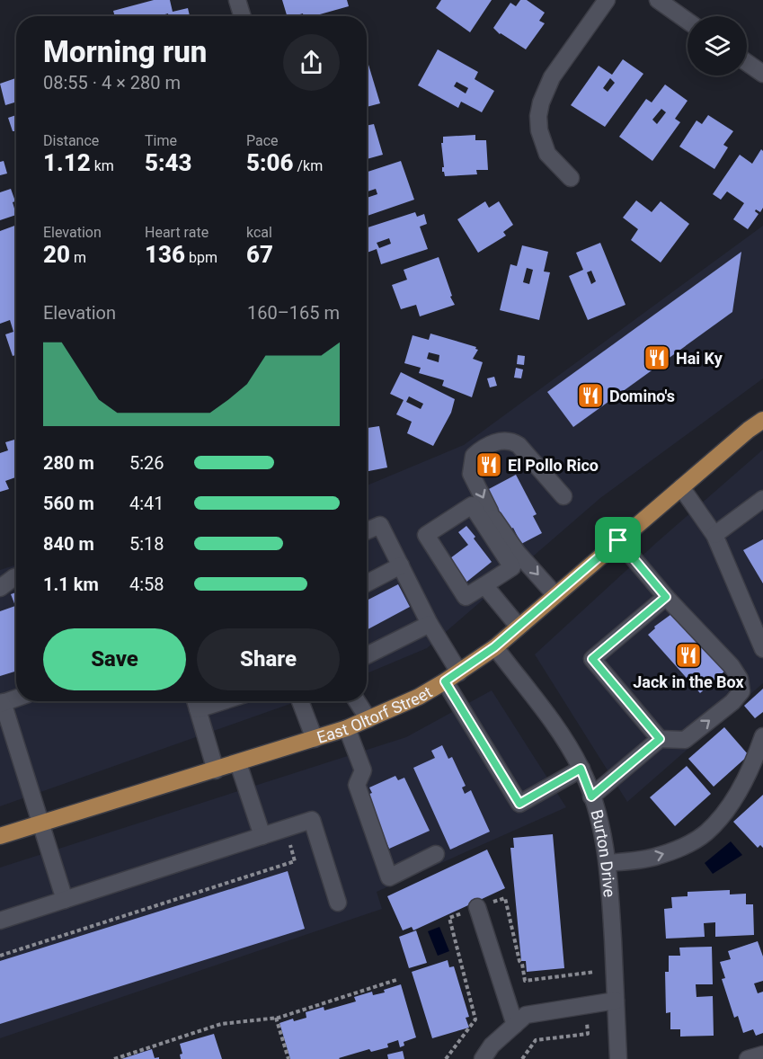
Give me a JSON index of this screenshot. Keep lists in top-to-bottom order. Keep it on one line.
{"streets":{"main road":["East Oltorf Street"],"street":["Burton Drive"]},"crossings":[["East Oltorf Street","Burton Drive"]],"places":{"restaurant":["Hai Ky","Domino's","El Pollo Rico","Jack in the Box"]},"page":{"heading":["Morning run","08:55 · 4 × 280 m"],"stats":[["Distance","1.12 km"],["Time","5:43"],["Pace","5:06 /km"],["Elevation","20 m"],["Heart rate","136 bpm"],["kcal","67"]],"chart":["Elevation","160–165 m"],"list":[{"name":"280 m","note":"5:26"},{"name":"560 m","note":"4:41"},{"name":"840 m","note":"5:18"},{"name":"1.1 km","note":"4:58"}],"buttons":["Save","Share"]}}
